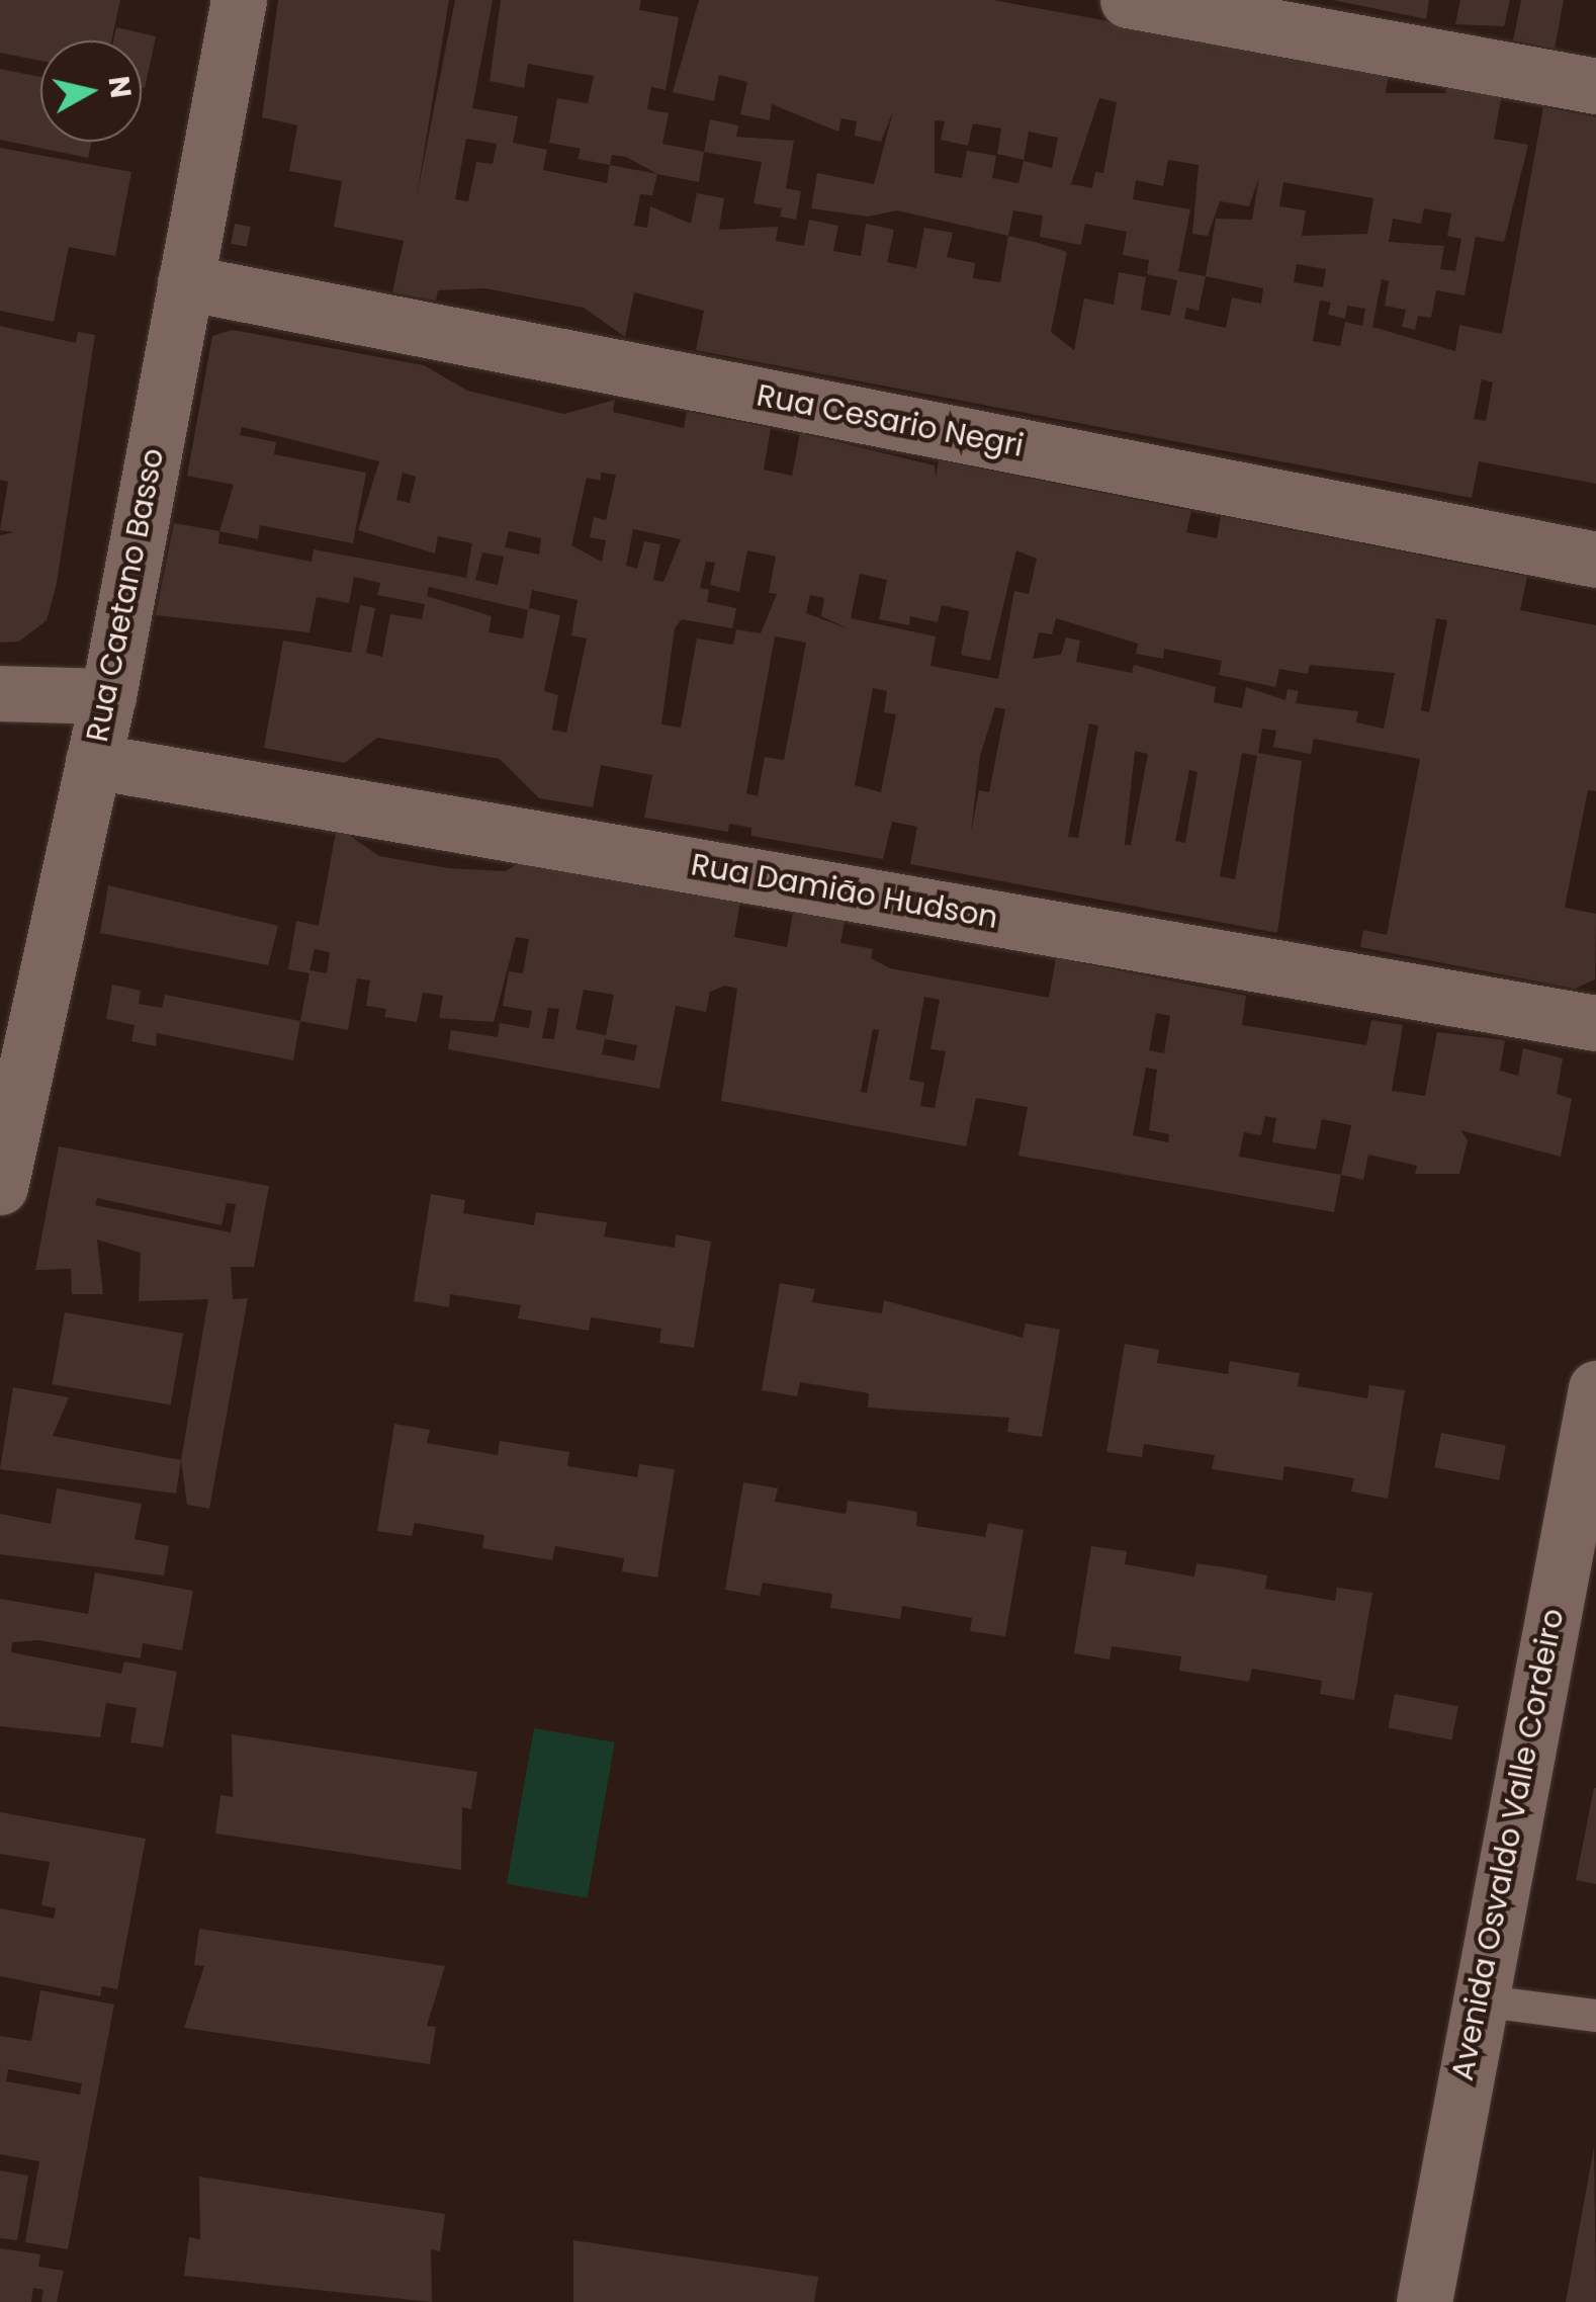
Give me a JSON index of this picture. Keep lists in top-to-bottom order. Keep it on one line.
{"streets":{"street":["Rua Cesario Negri","Rua Caetano Basso","Rua Damião Hudson","Avenida Osvaldo Valle Cordeiro"]},"crossings":[["Rua Cesario Negri","Rua Caetano Basso"],["Rua Caetano Basso","Rua Damião Hudson"]],"north":"right"}
